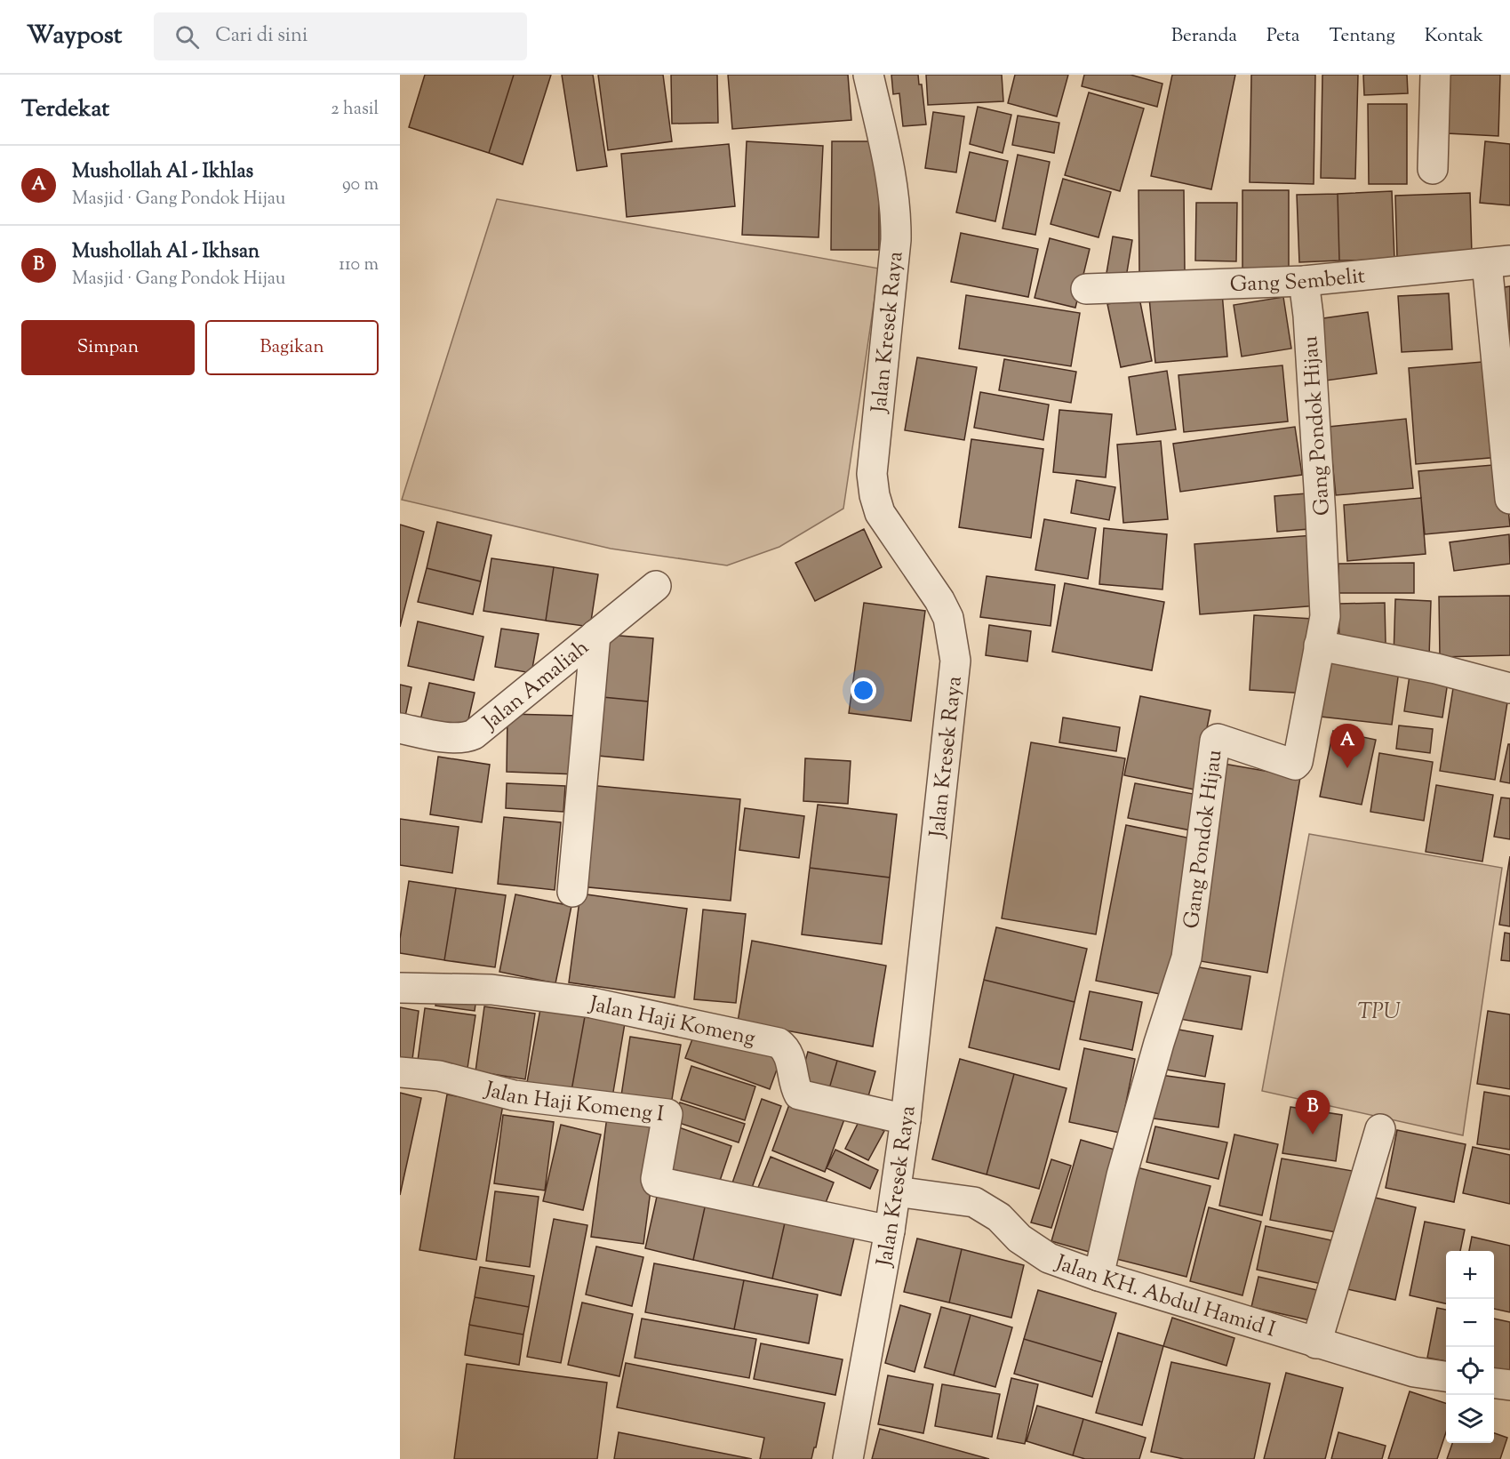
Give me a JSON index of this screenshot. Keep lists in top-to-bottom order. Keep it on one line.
{"streets":{"street":["Gang Sembelit","Jalan Kresek Raya","Gang Pondok Hijau","Jalan Amaliah","Jalan Haji Komeng","Jalan Haji Komeng I","Jalan KH. Abdul Hamid I"]},"crossings":[["Gang Sembelit","Gang Pondok Hijau"],["Jalan Kresek Raya","Jalan Haji Komeng"],["Jalan Kresek Raya","Jalan Haji Komeng I"],["Jalan Kresek Raya","Jalan KH. Abdul Hamid I"],["Gang Pondok Hijau","Jalan KH. Abdul Hamid I"]],"parks":["TPU"],"page":{"header":"Waypost","search":"Cari di sini","nav":["Beranda","Peta","Tentang","Kontak"],"heading":["Terdekat","2 hasil"],"list":[{"mark":"A","name":"Mushollah Al - Ikhlas","note":"Masjid · Gang Pondok Hijau","value":"90 m"},{"mark":"B","name":"Mushollah Al - Ikhsan","note":"Masjid · Gang Pondok Hijau","value":"110 m"}],"buttons":["Simpan","Bagikan"],"pins":["A","B"],"map_buttons":["+","−"]}}
